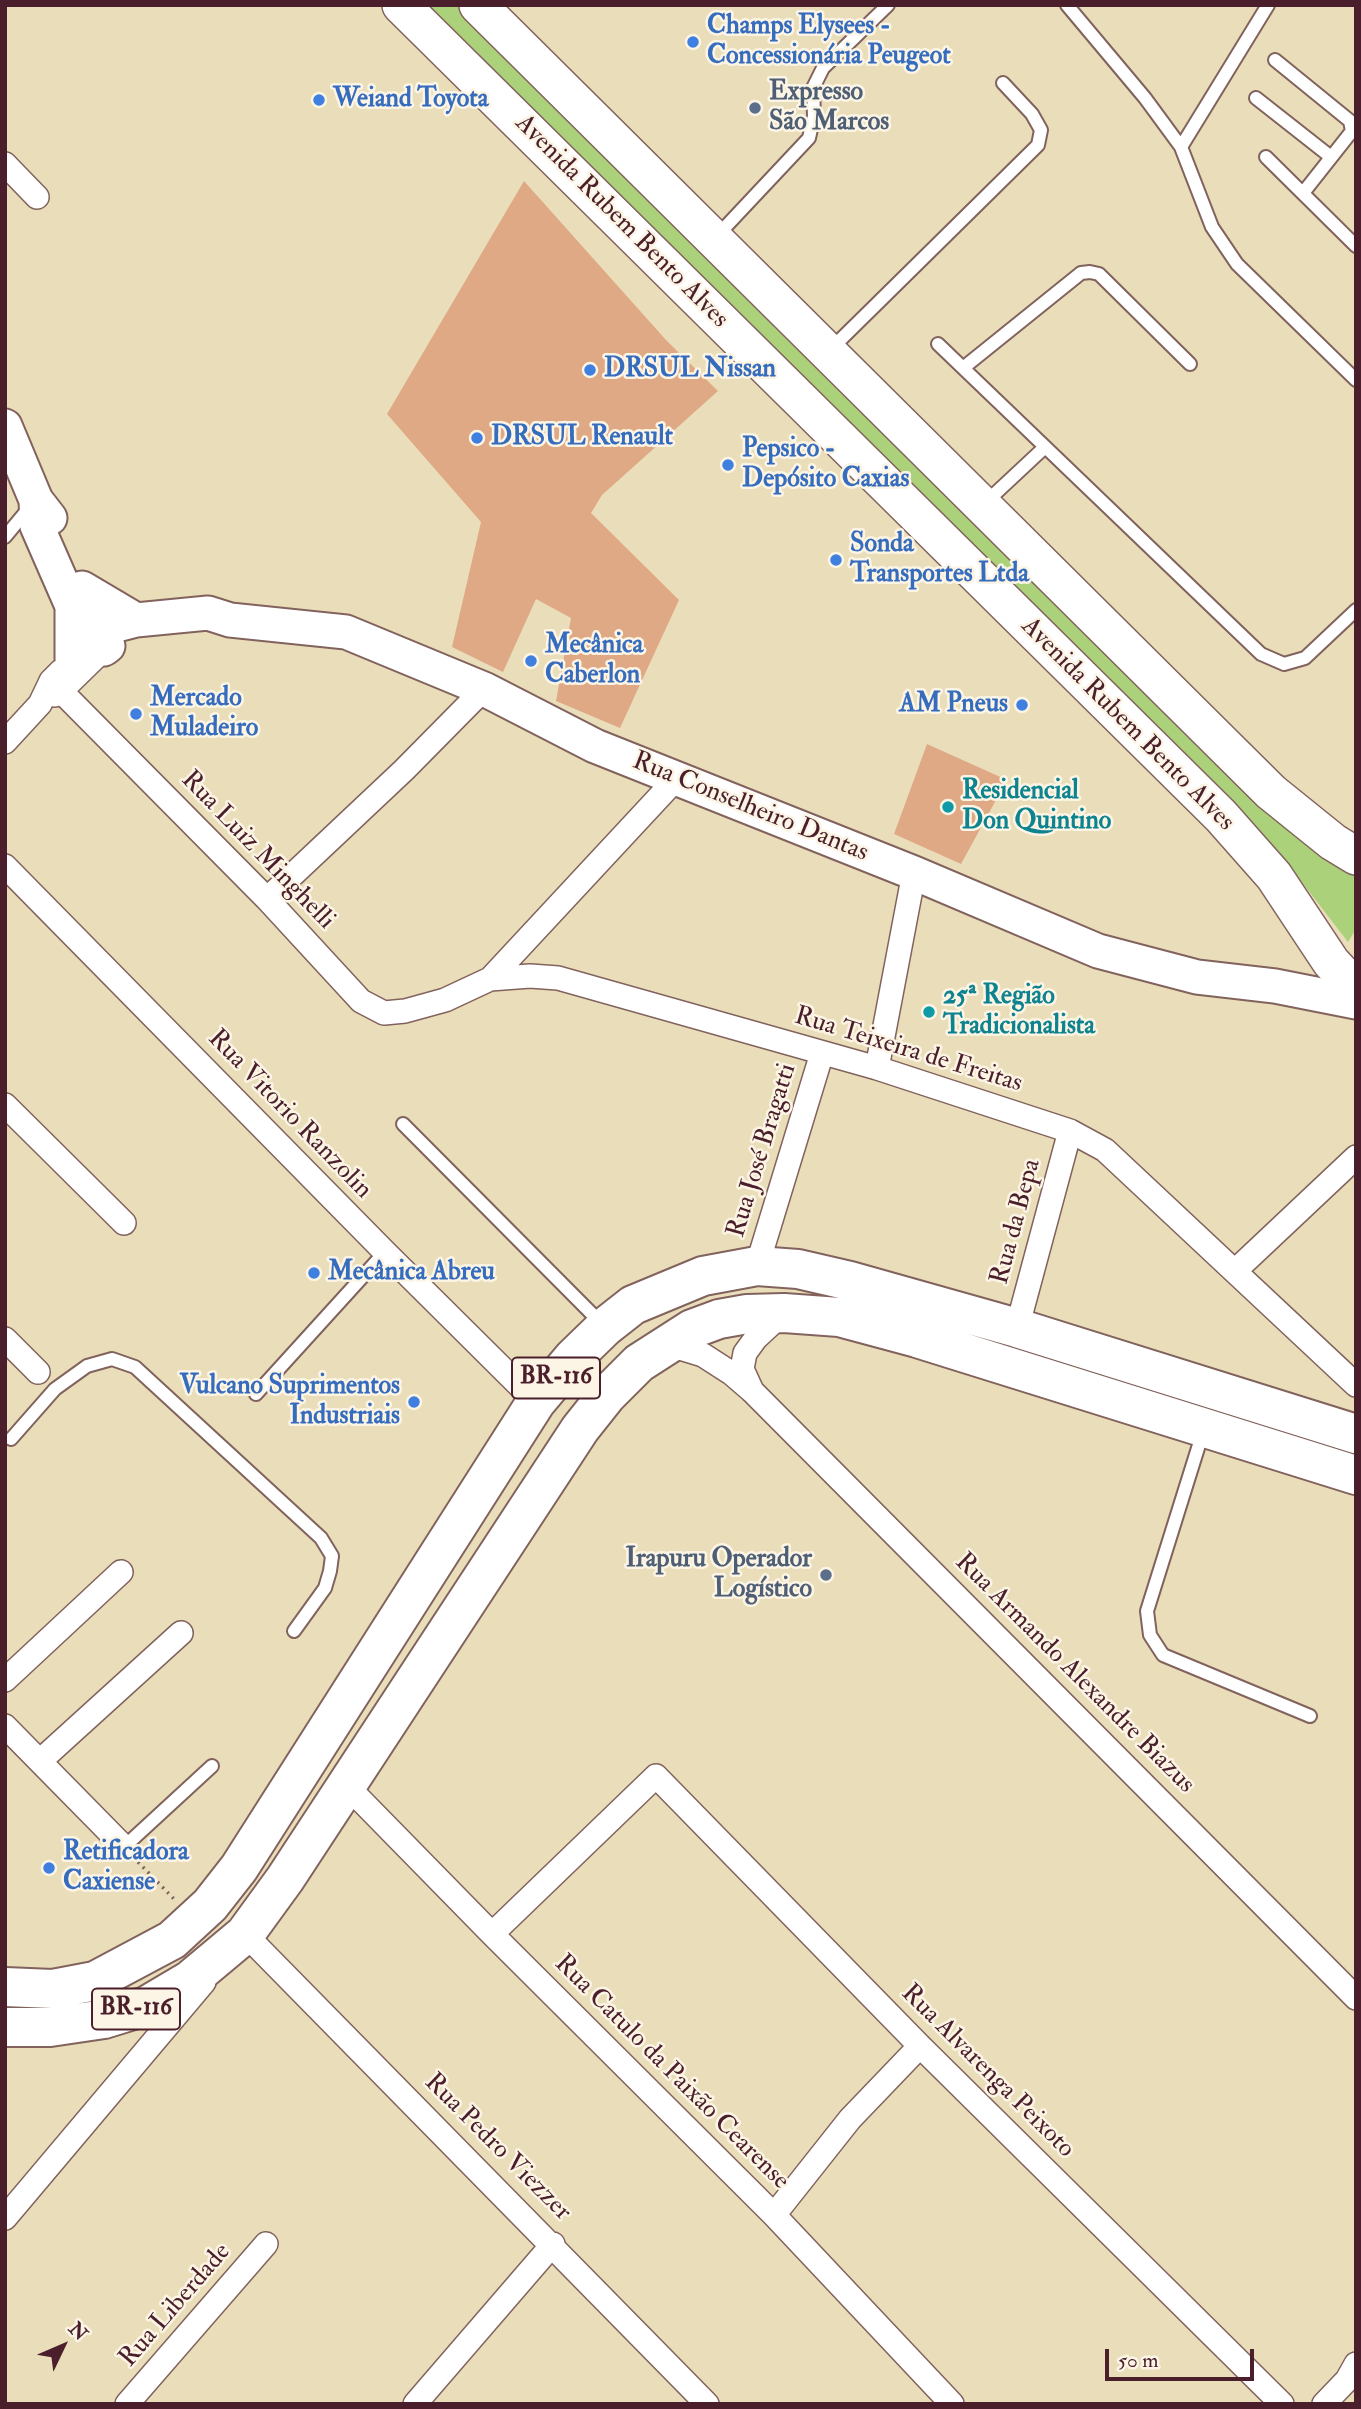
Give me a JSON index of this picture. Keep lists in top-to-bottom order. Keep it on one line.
{"streets":{"highway":["BR-116"],"main road":["Avenida Rubem Bento Alves"],"street":["Rua Conselheiro Dantas","Rua Luiz Minghelli","Rua Teixeira de Freitas","Rua Vitorio Ranzolin","Rua José Bragatti","Rua da Bepa","Rua Armando Alexandre Biazus","Rua Alvarenga Peixoto","Rua Catulo da Paixão Cearense","Rua Pedro Viezzer","Rua Liberdade"]},"crossings":[["Avenida Rubem Bento Alves","Rua Conselheiro Dantas"],["Rua Conselheiro Dantas","Rua Luiz Minghelli"],["Rua Luiz Minghelli","Rua Teixeira de Freitas"],["Rua Teixeira de Freitas","Rua José Bragatti"],["Rua Teixeira de Freitas","Rua da Bepa"],["Rua Vitorio Ranzolin","BR-116"],["Rua José Bragatti","BR-116"],["Rua da Bepa","BR-116"],["BR-116","Rua Armando Alexandre Biazus"],["BR-116","Rua Catulo da Paixão Cearense"],["BR-116","Rua Pedro Viezzer"],["Rua Alvarenga Peixoto","Rua Catulo da Paixão Cearense"]],"places":["Champs Elysees - Concessionária Peugeot","Weiand Toyota","Expresso São Marcos","DRSUL Nissan","DRSUL Renault","Pepsico - Depósito Caxias","Sonda Transportes Ltda","Mecânica Caberlon","AM Pneus","Mercado Muladeiro","Residencial Don Quintino","25ª Região Tradicionalista","Mecânica Abreu","Vulcano Suprimentos Industriais","Irapuru Operador Logístico","Retificadora Caxiense"],"scale_bar":"50 m","north":"top right"}
